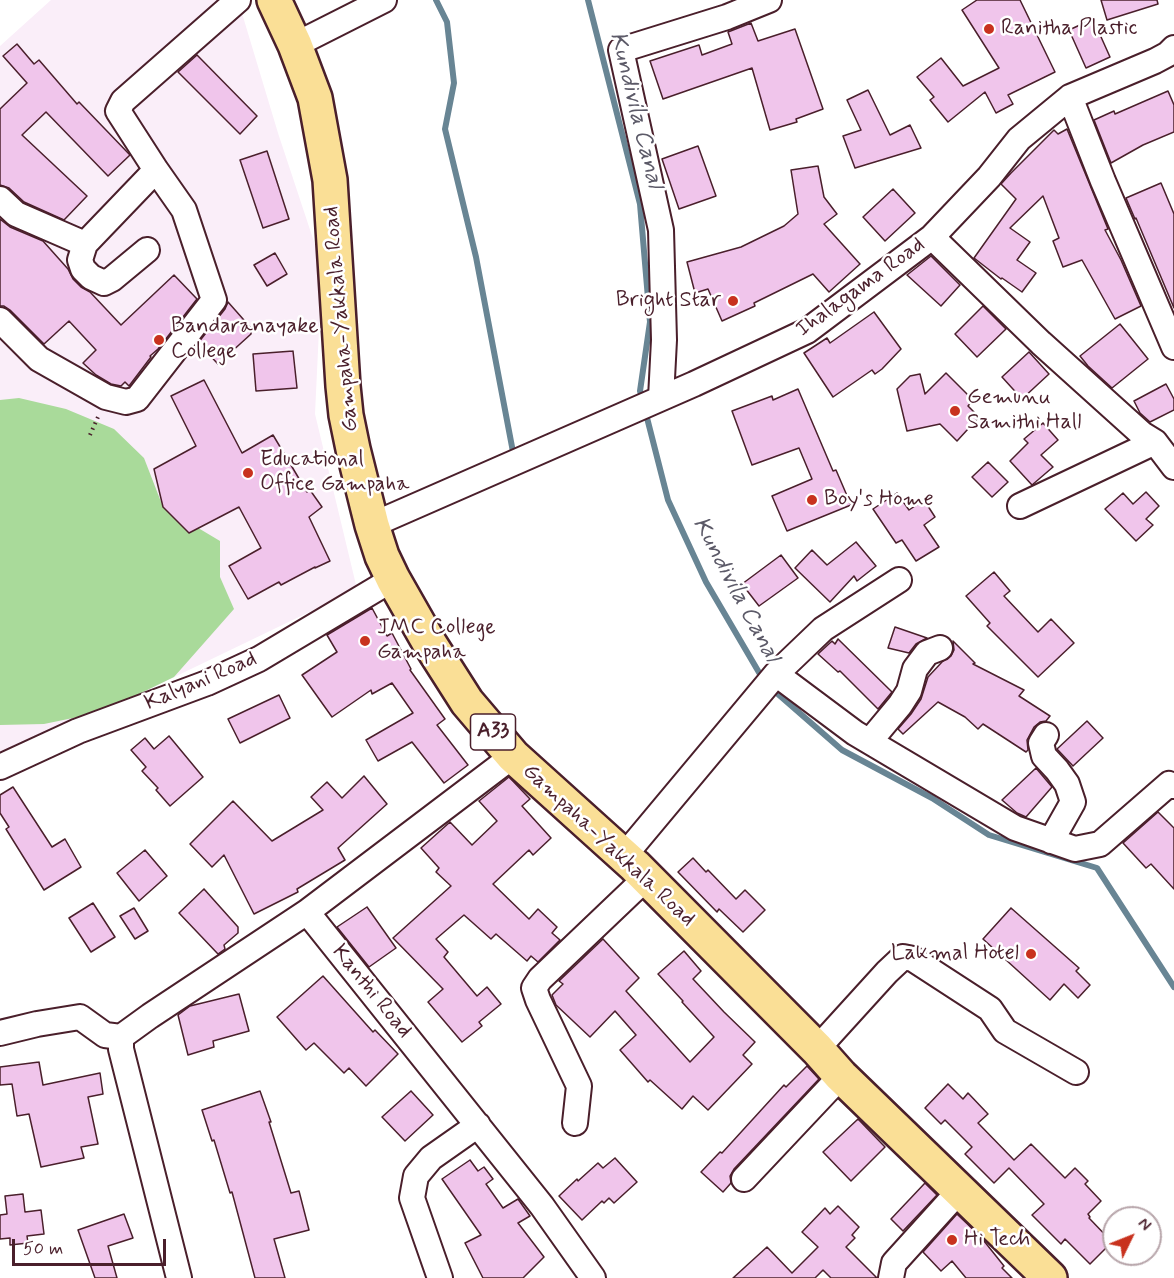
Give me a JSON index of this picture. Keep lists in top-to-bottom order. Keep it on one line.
{"streets":{"highway":["Gampaha-Yakkala Road","A33"],"street":["Ihalagama Road","Kalyani Road","Kanthi Road"]},"crossings":[["Ihalagama Road","Gampaha-Yakkala Road"],["Gampaha-Yakkala Road","Kalyani Road"]],"water":["Kundivila Canal"],"places":["Ranitha Plastic","Bright Star","Bandaranayake College","Gemunu Samithi Hall","Educational Office Gampaha","Boy's Home","JMC College Gampaha","Lakmal Hotel","Hi Tech"],"scale_bar":"50 m","north":"top right"}
